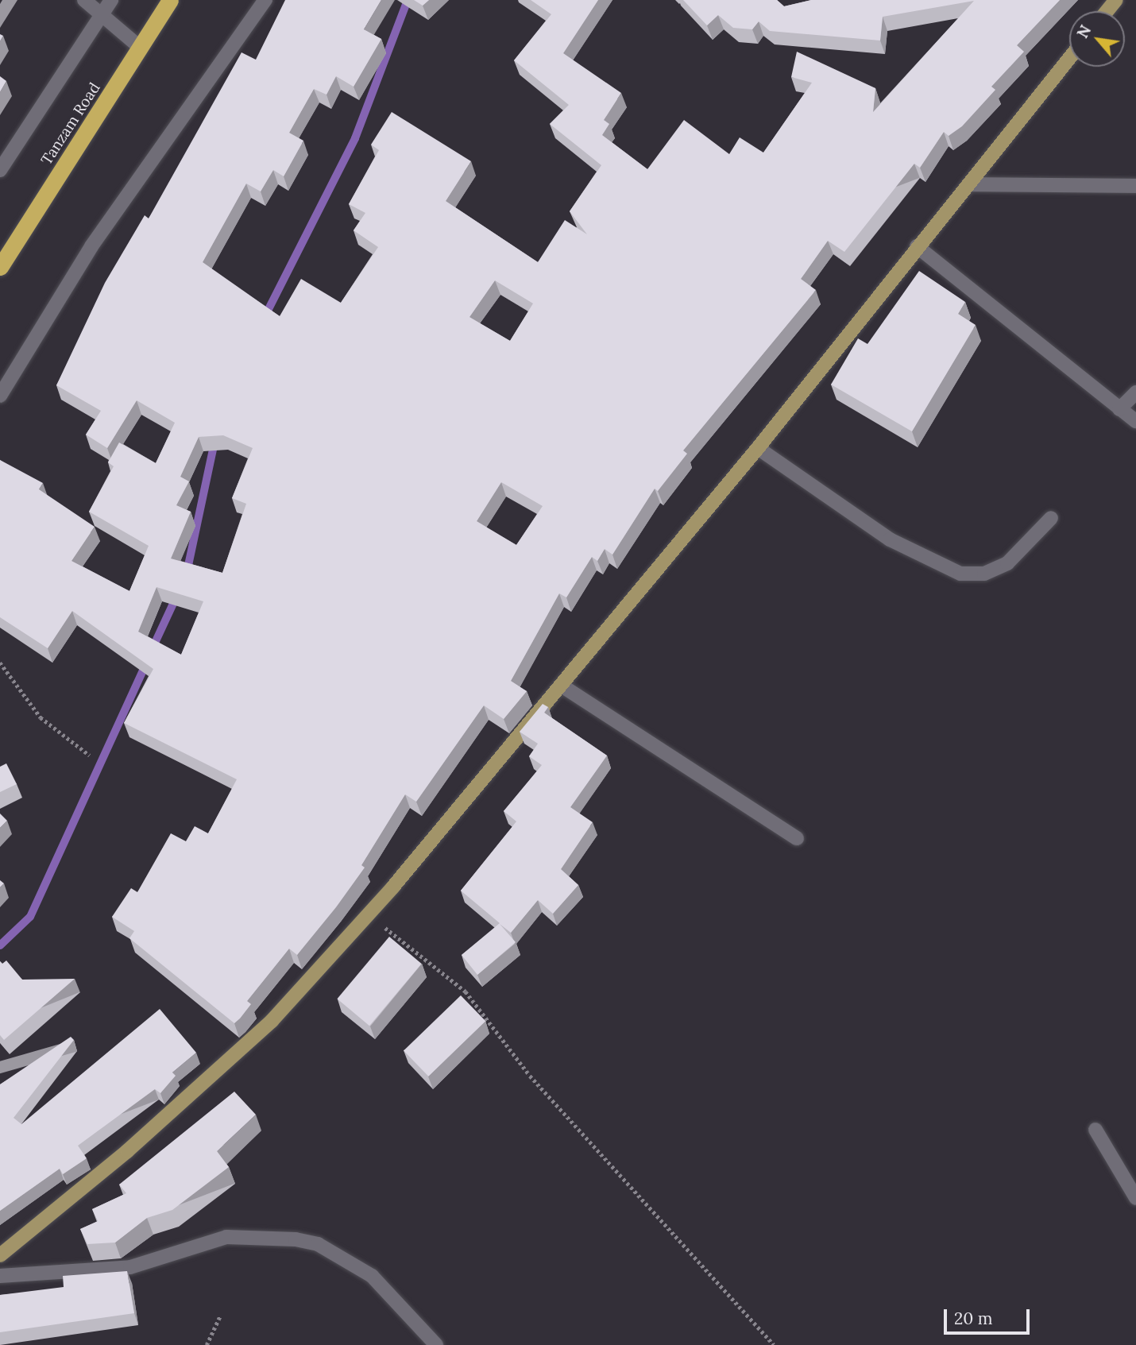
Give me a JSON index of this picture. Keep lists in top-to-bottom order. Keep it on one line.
{"streets":{"highway":["Tanzam Road"]},"scale_bar":"20 m","north":"top left"}
